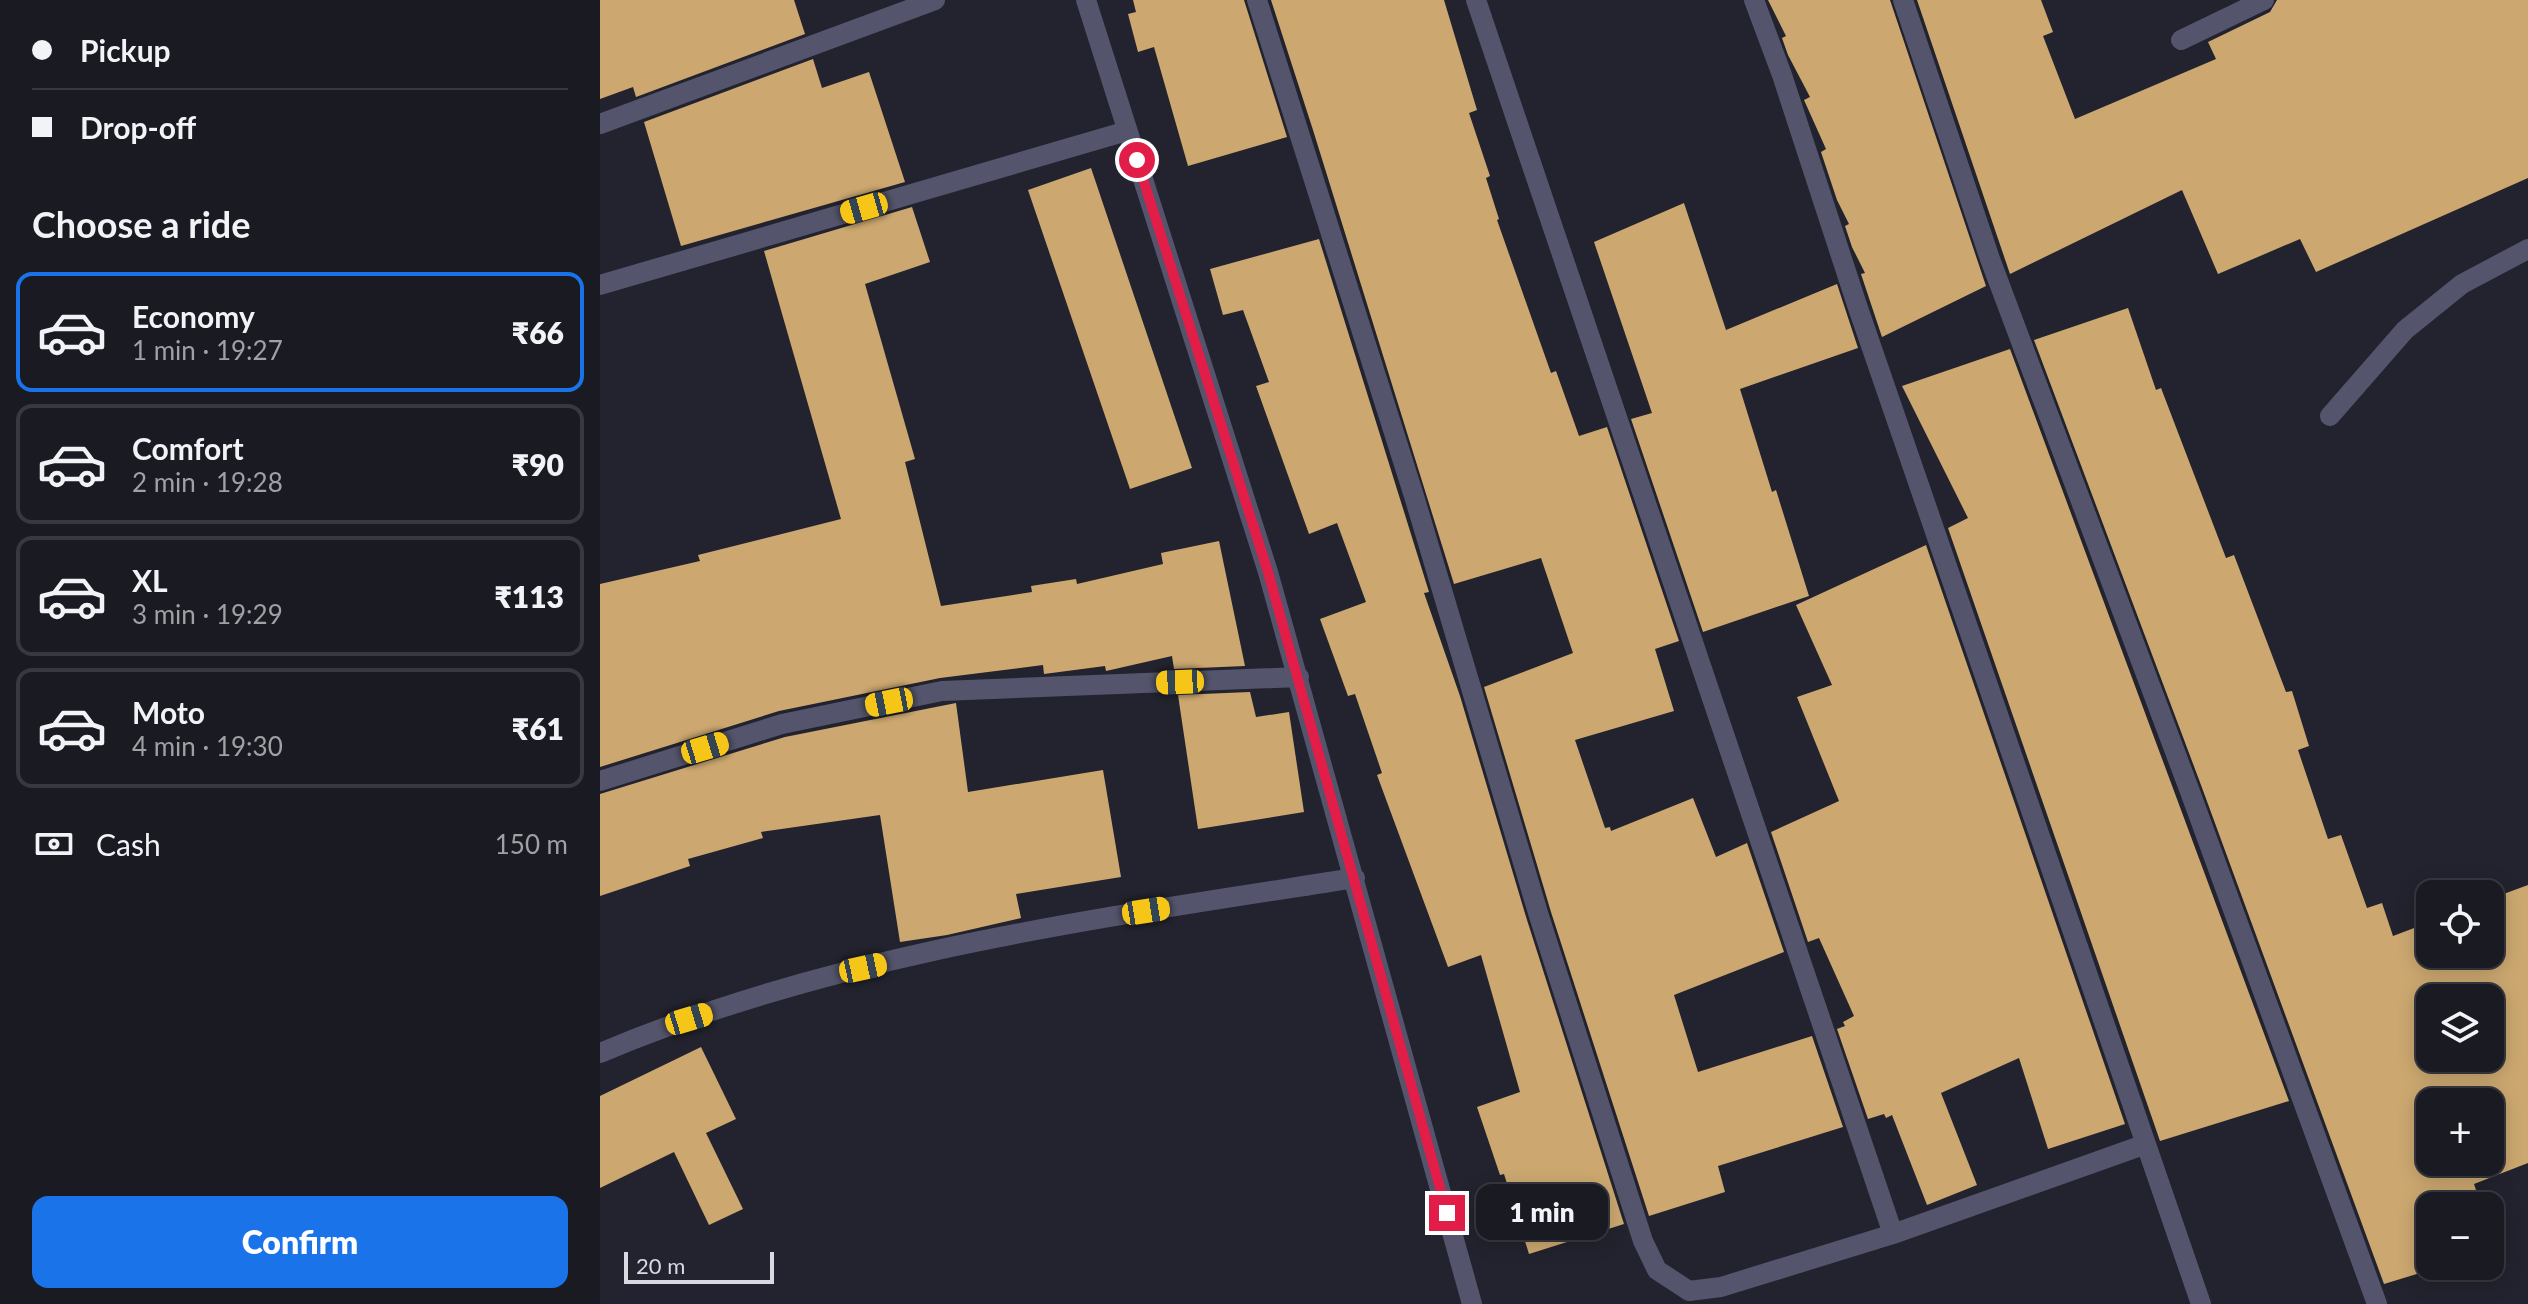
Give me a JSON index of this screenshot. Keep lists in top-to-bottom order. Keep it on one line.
{"scale_bar":"20 m","page":{"banner":["Pickup","Drop-off"],"heading":"Choose a ride","list":[{"name":"Economy","note":"1 min · 19:27","value":"₹66"},{"name":"Comfort","note":"2 min · 19:28","value":"₹90"},{"name":"XL","note":"3 min · 19:29","value":"₹113"},{"name":"Moto","note":"4 min · 19:30","value":"₹61"}],"pay":["Cash","150 m"],"map_buttons":["+","−"],"buttons":"Confirm","bubble":"1 min","scale":"20 m"}}
